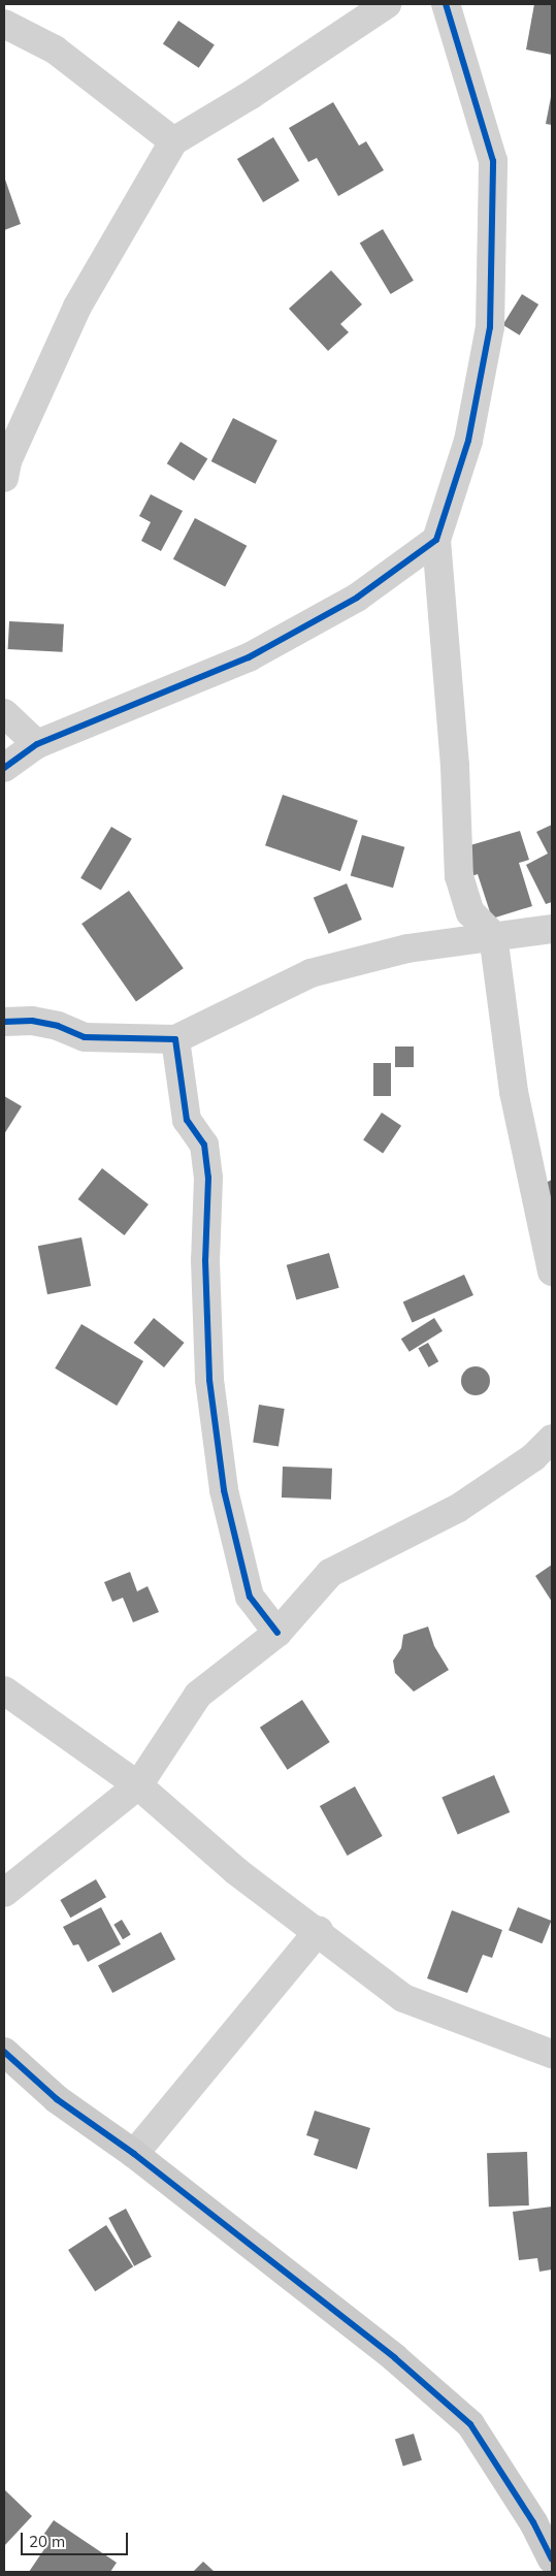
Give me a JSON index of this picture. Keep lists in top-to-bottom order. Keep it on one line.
{"scale_bar":"20 m"}
